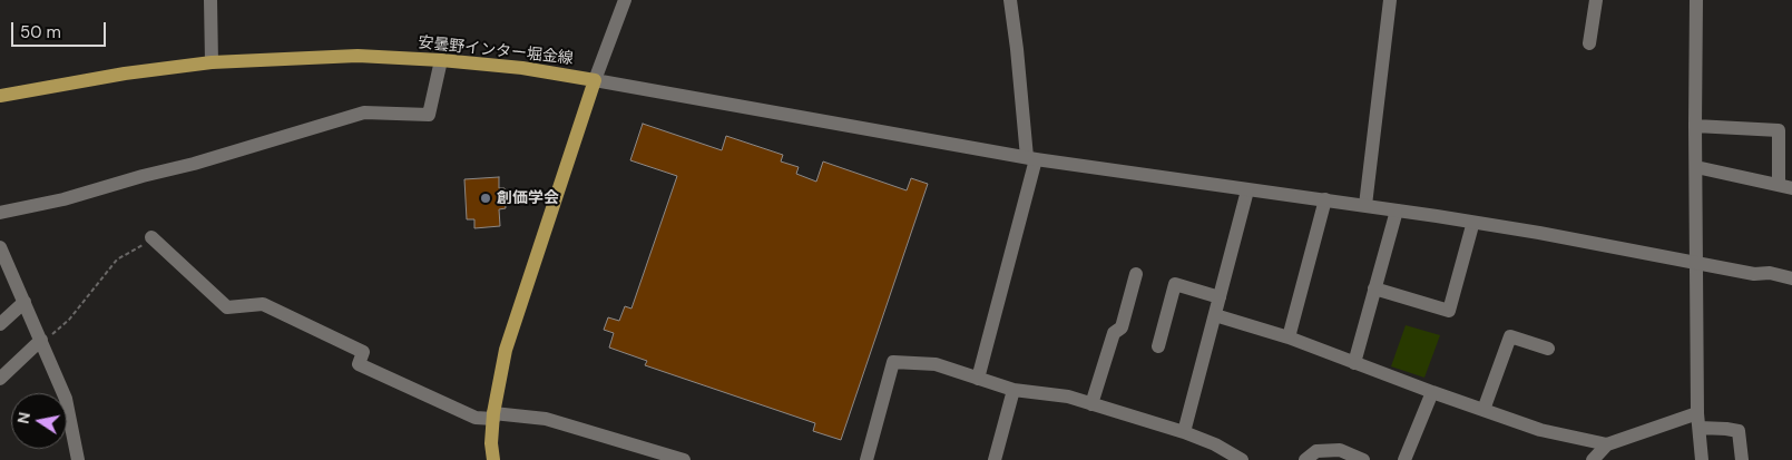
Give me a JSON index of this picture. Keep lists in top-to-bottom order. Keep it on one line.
{"streets":{"main road":["安曇野インター堀金線"]},"places":["創価学会"],"scale_bar":"50 m","north":"left"}
